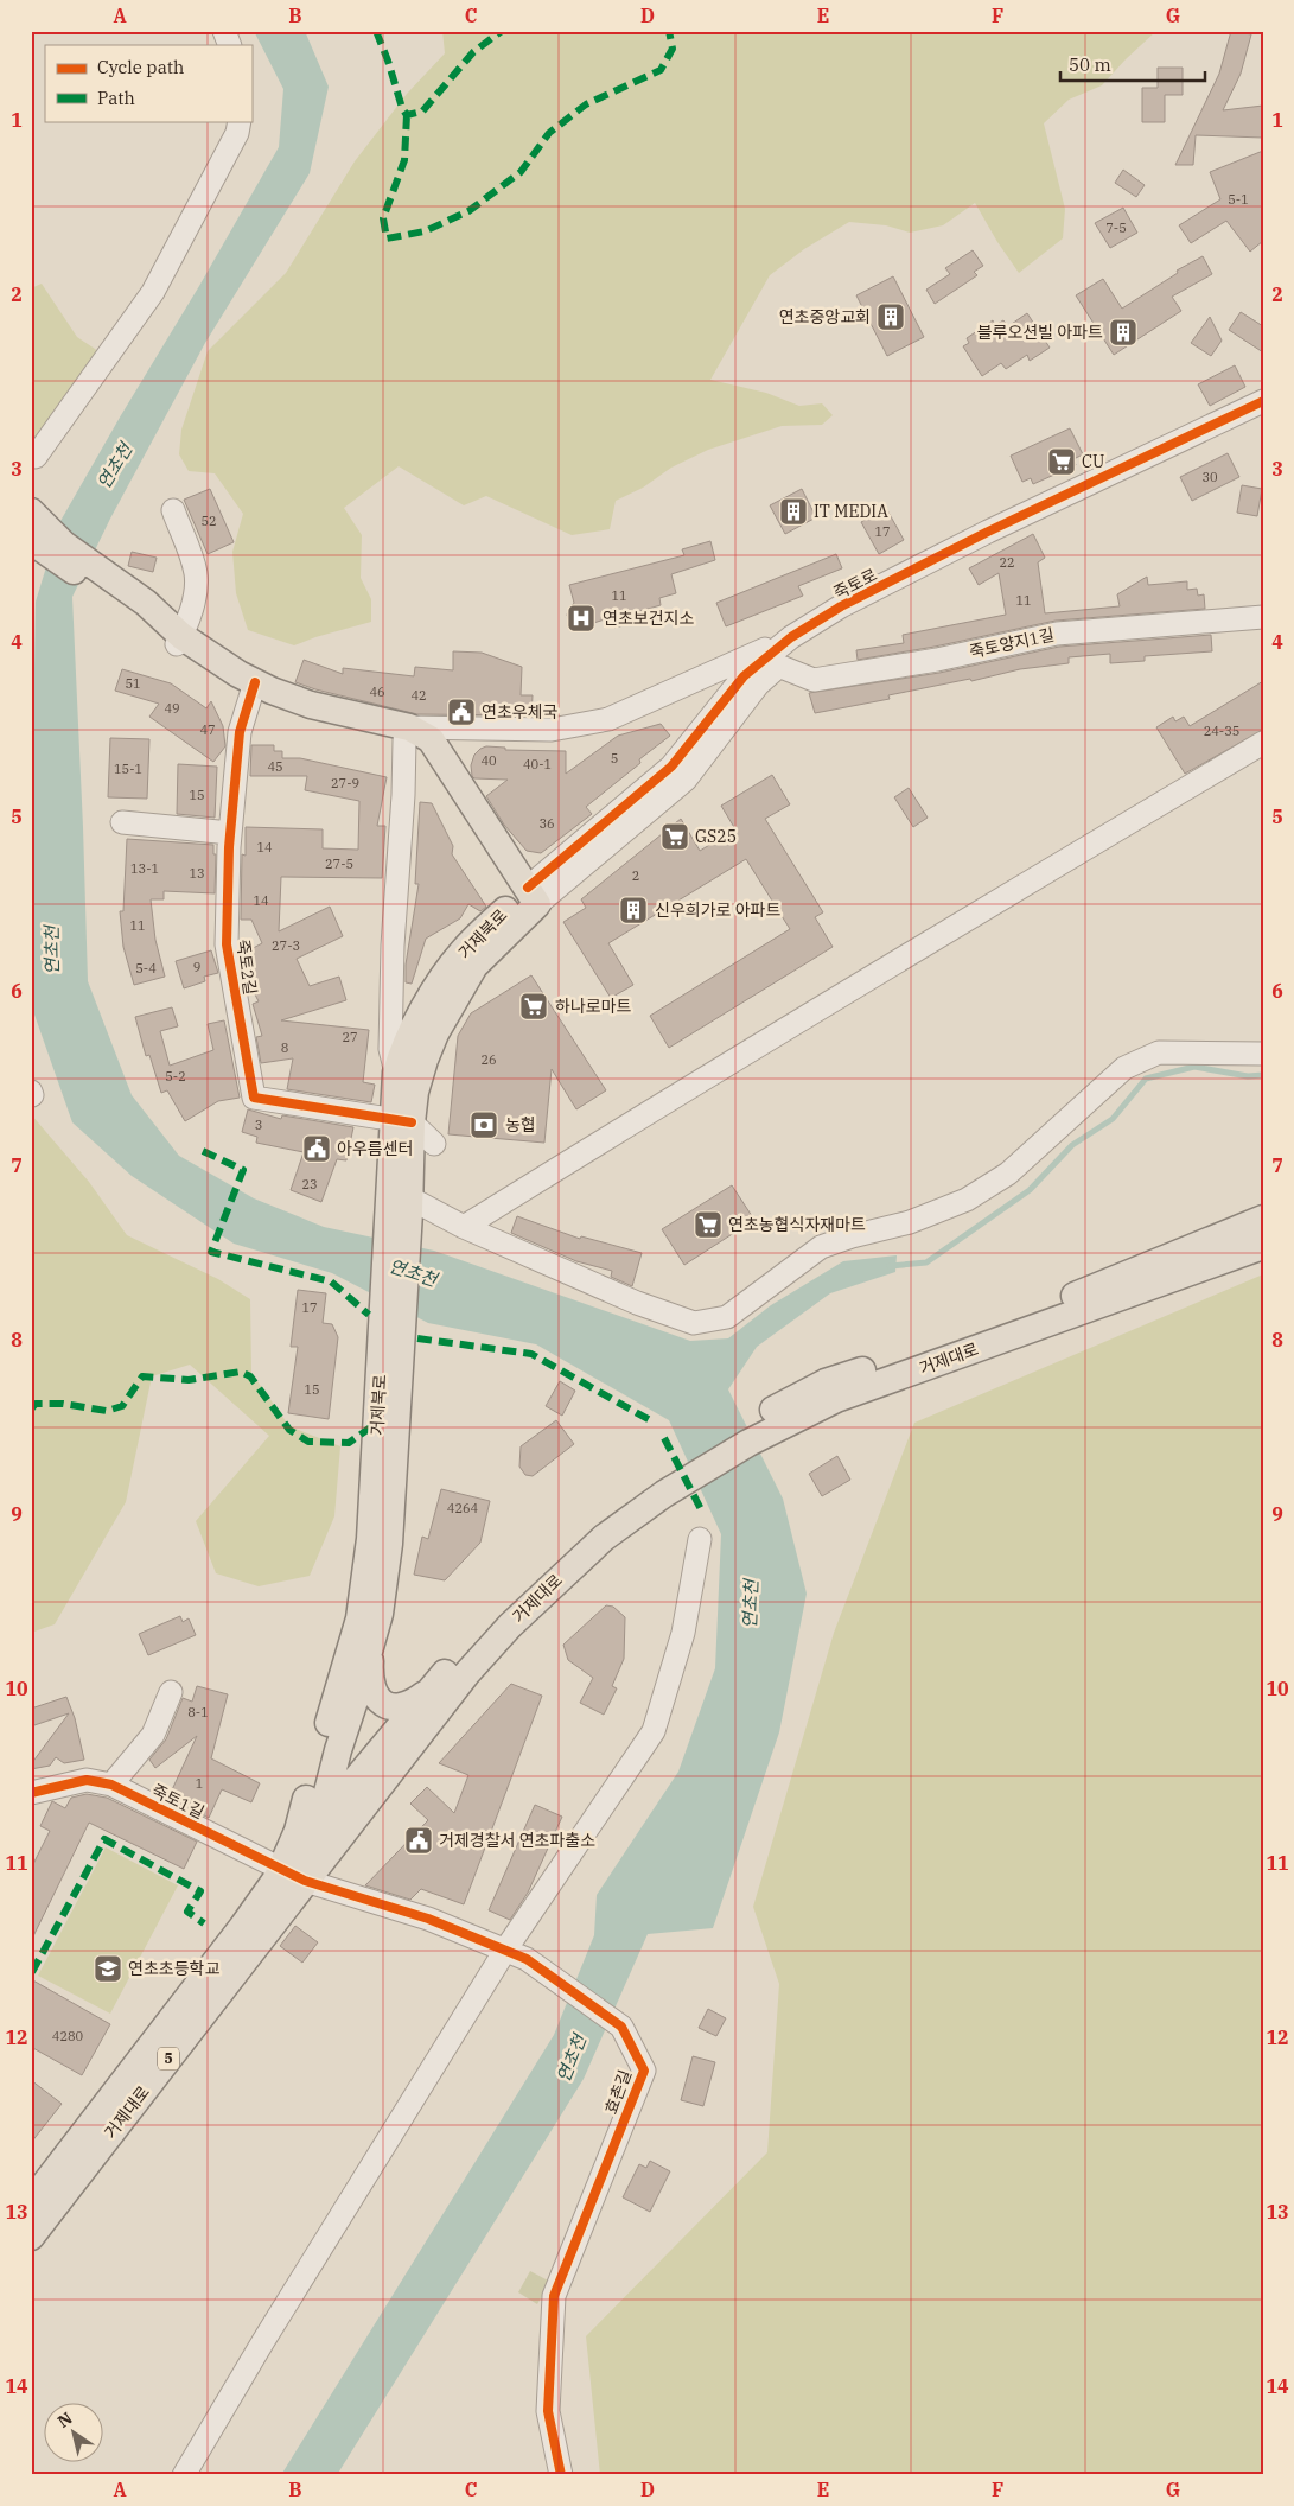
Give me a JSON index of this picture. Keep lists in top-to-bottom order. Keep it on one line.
{"streets":{"main road":["거제북로","거제대로","5"],"street":["죽토로","죽토양지1길","죽토2길","죽토1길","효촌길"]},"crossings":[["죽토로","죽토양지1길"],["죽토로","거제북로"],["거제북로","죽토2길"],["거제북로","거제대로"],["거제북로","죽토1길"],["거제북로","효촌길"],["거제대로","죽토1길"],["거제대로","효촌길"],["죽토1길","효촌길"]],"water":["연초천"],"places":{"building":["연초중앙교회","블루오션빌 아파트","IT MEDIA","신우희가로 아파트"],"supermarket":["CU","GS25","하나로마트","연초농협식자재마트"],"hospital":["연초보건지소"],"public building":["연초우체국","아우름센터","거제경찰서 연초파출소"],"bank":["농협"],"school or university":["연초초등학교"]},"house_numbers":["5-1","7-5","30","52","17","22","11","11","51","46","42","49","47","24-35","5","40","40-1","45","15-1","27-9","15","36","14","27-5","13-1","13","2","14","11","27-3","9","5-4","27","8","26","5-2","3","23","17","15","4264","8-1","1","4280"],"legend":["Cycle path","Path"],"scale_bar":"50 m","north":"top left","grid":{"columns":["A","B","C","D","E","F","G"],"rows":["1","2","3","4","5","6","7","8","9","10","11","12","13","14"]}}
